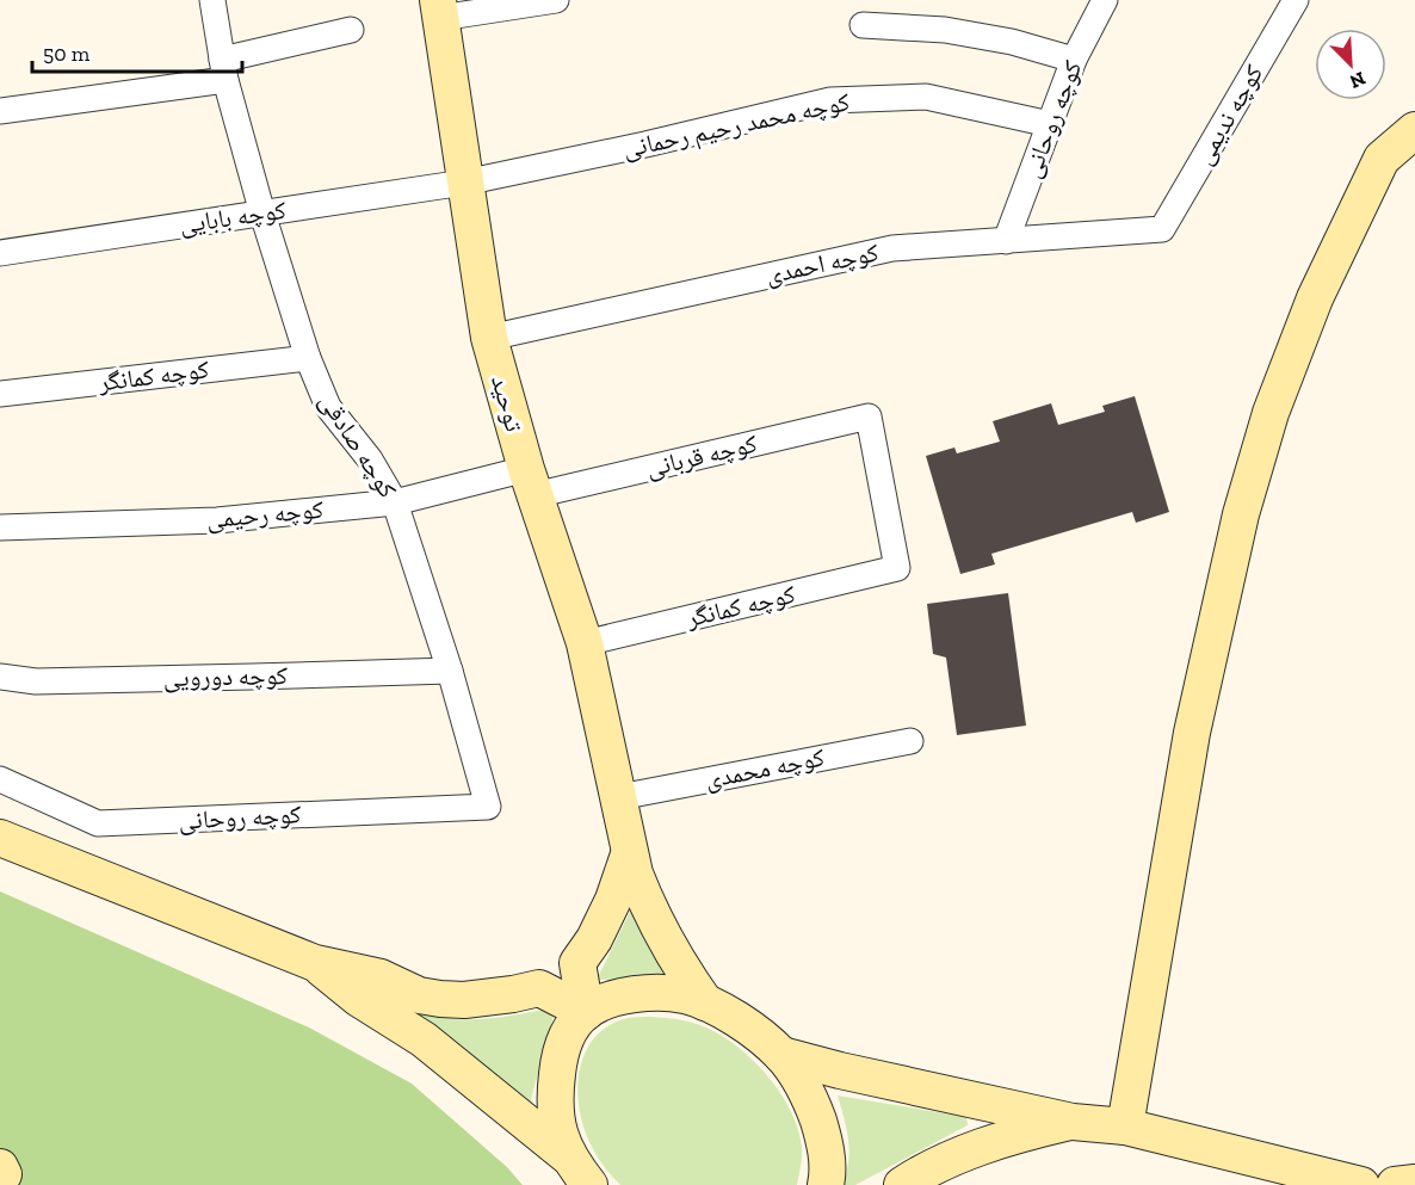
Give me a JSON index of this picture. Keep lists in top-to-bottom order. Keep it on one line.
{"streets":{"main road":["توحید"],"street":["کوچه ندیمی","کوچه روحانی","کوچه محمد رحیم رحمانی","کوچه بابایی","کوچه احمدی","کوچه کمانگر","کوچه صادقی","کوچه قربانی","کوچه رحیمی","کوچه دورویی","کوچه محمدی"]},"crossings":[["کوچه ندیمی","کوچه احمدی"],["کوچه روحانی","کوچه محمد رحیم رحمانی"],["کوچه روحانی","کوچه احمدی"],["کوچه روحانی","کوچه صادقی"],["کوچه محمد رحیم رحمانی","کوچه بابایی"],["کوچه محمد رحیم رحمانی","توحید"],["کوچه بابایی","توحید"],["کوچه بابایی","کوچه صادقی"],["کوچه احمدی","توحید"],["کوچه کمانگر","توحید"],["کوچه کمانگر","کوچه صادقی"],["کوچه کمانگر","کوچه قربانی"],["توحید","کوچه قربانی"],["توحید","کوچه رحیمی"],["توحید","کوچه محمدی"],["کوچه صادقی","کوچه رحیمی"],["کوچه صادقی","کوچه دورویی"],["کوچه قربانی","کوچه رحیمی"]],"scale_bar":"50 m","north":"bottom right"}
